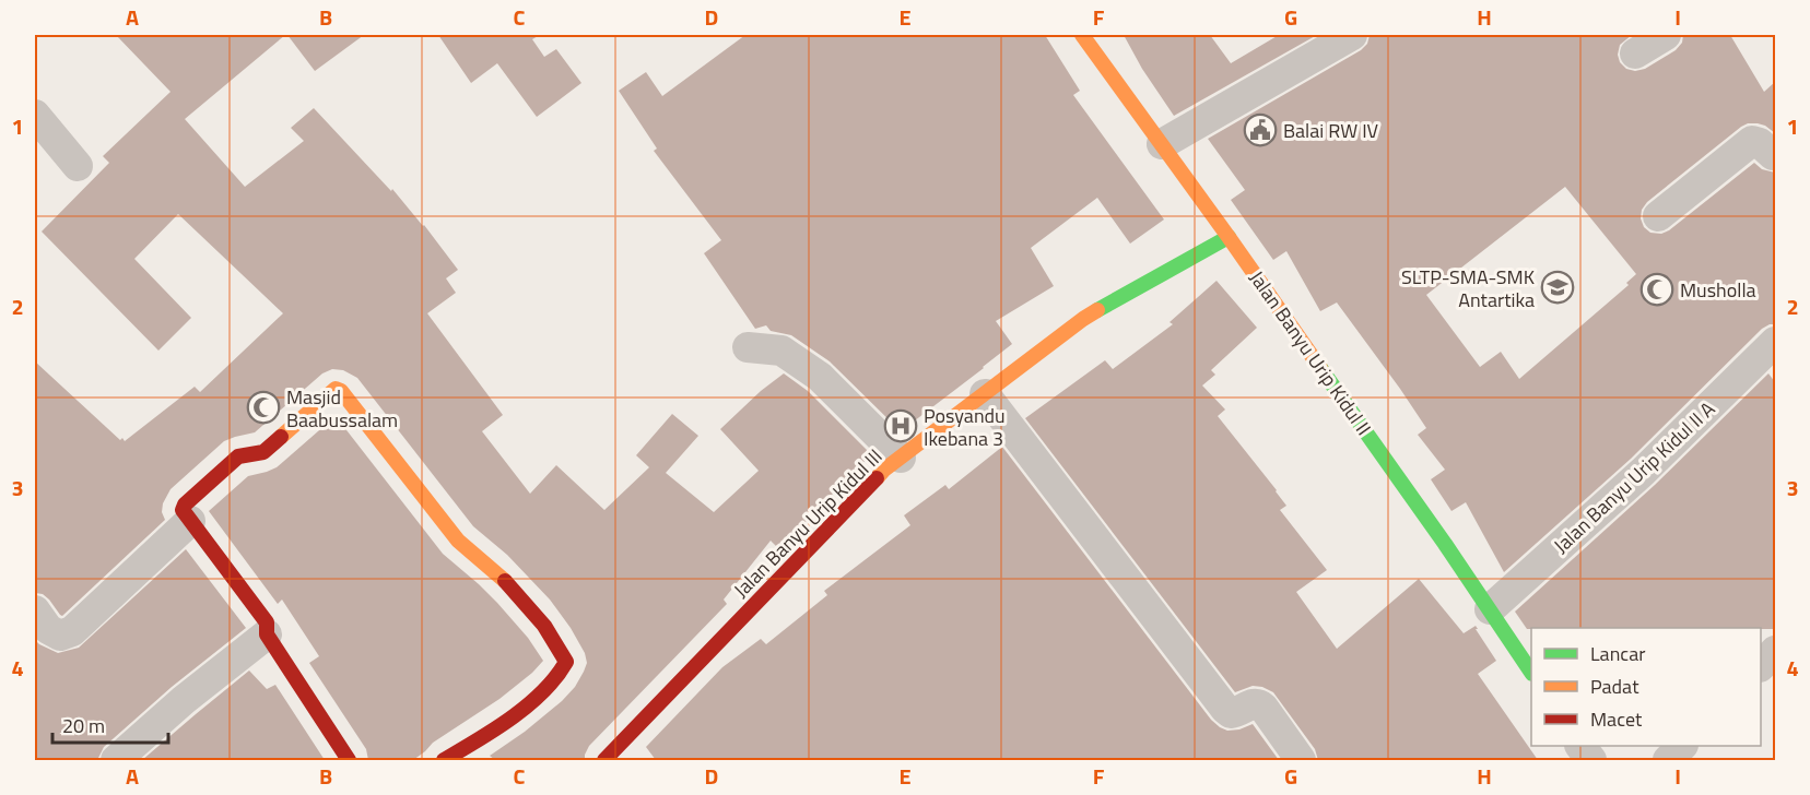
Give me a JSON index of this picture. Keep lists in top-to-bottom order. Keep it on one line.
{"streets":{"street":["Jalan Banyu Urip Kidul II","Jalan Banyu Urip Kidul II A","Jalan Banyu Urip Kidul III"]},"crossings":[["Jalan Banyu Urip Kidul II","Jalan Banyu Urip Kidul II A"],["Jalan Banyu Urip Kidul II","Jalan Banyu Urip Kidul III"]],"places":{"public building":["Balai RW IV"],"school or university":["SLTP-SMA-SMK Antartika"],"mosque":["Musholla","Masjid Baabussalam"],"hospital":["Posyandu Ikebana 3"]},"legend":["Lancar","Padat","Macet"],"scale_bar":"20 m","grid":{"columns":["A","B","C","D","E","F","G","H","I"],"rows":["1","2","3","4"]}}
